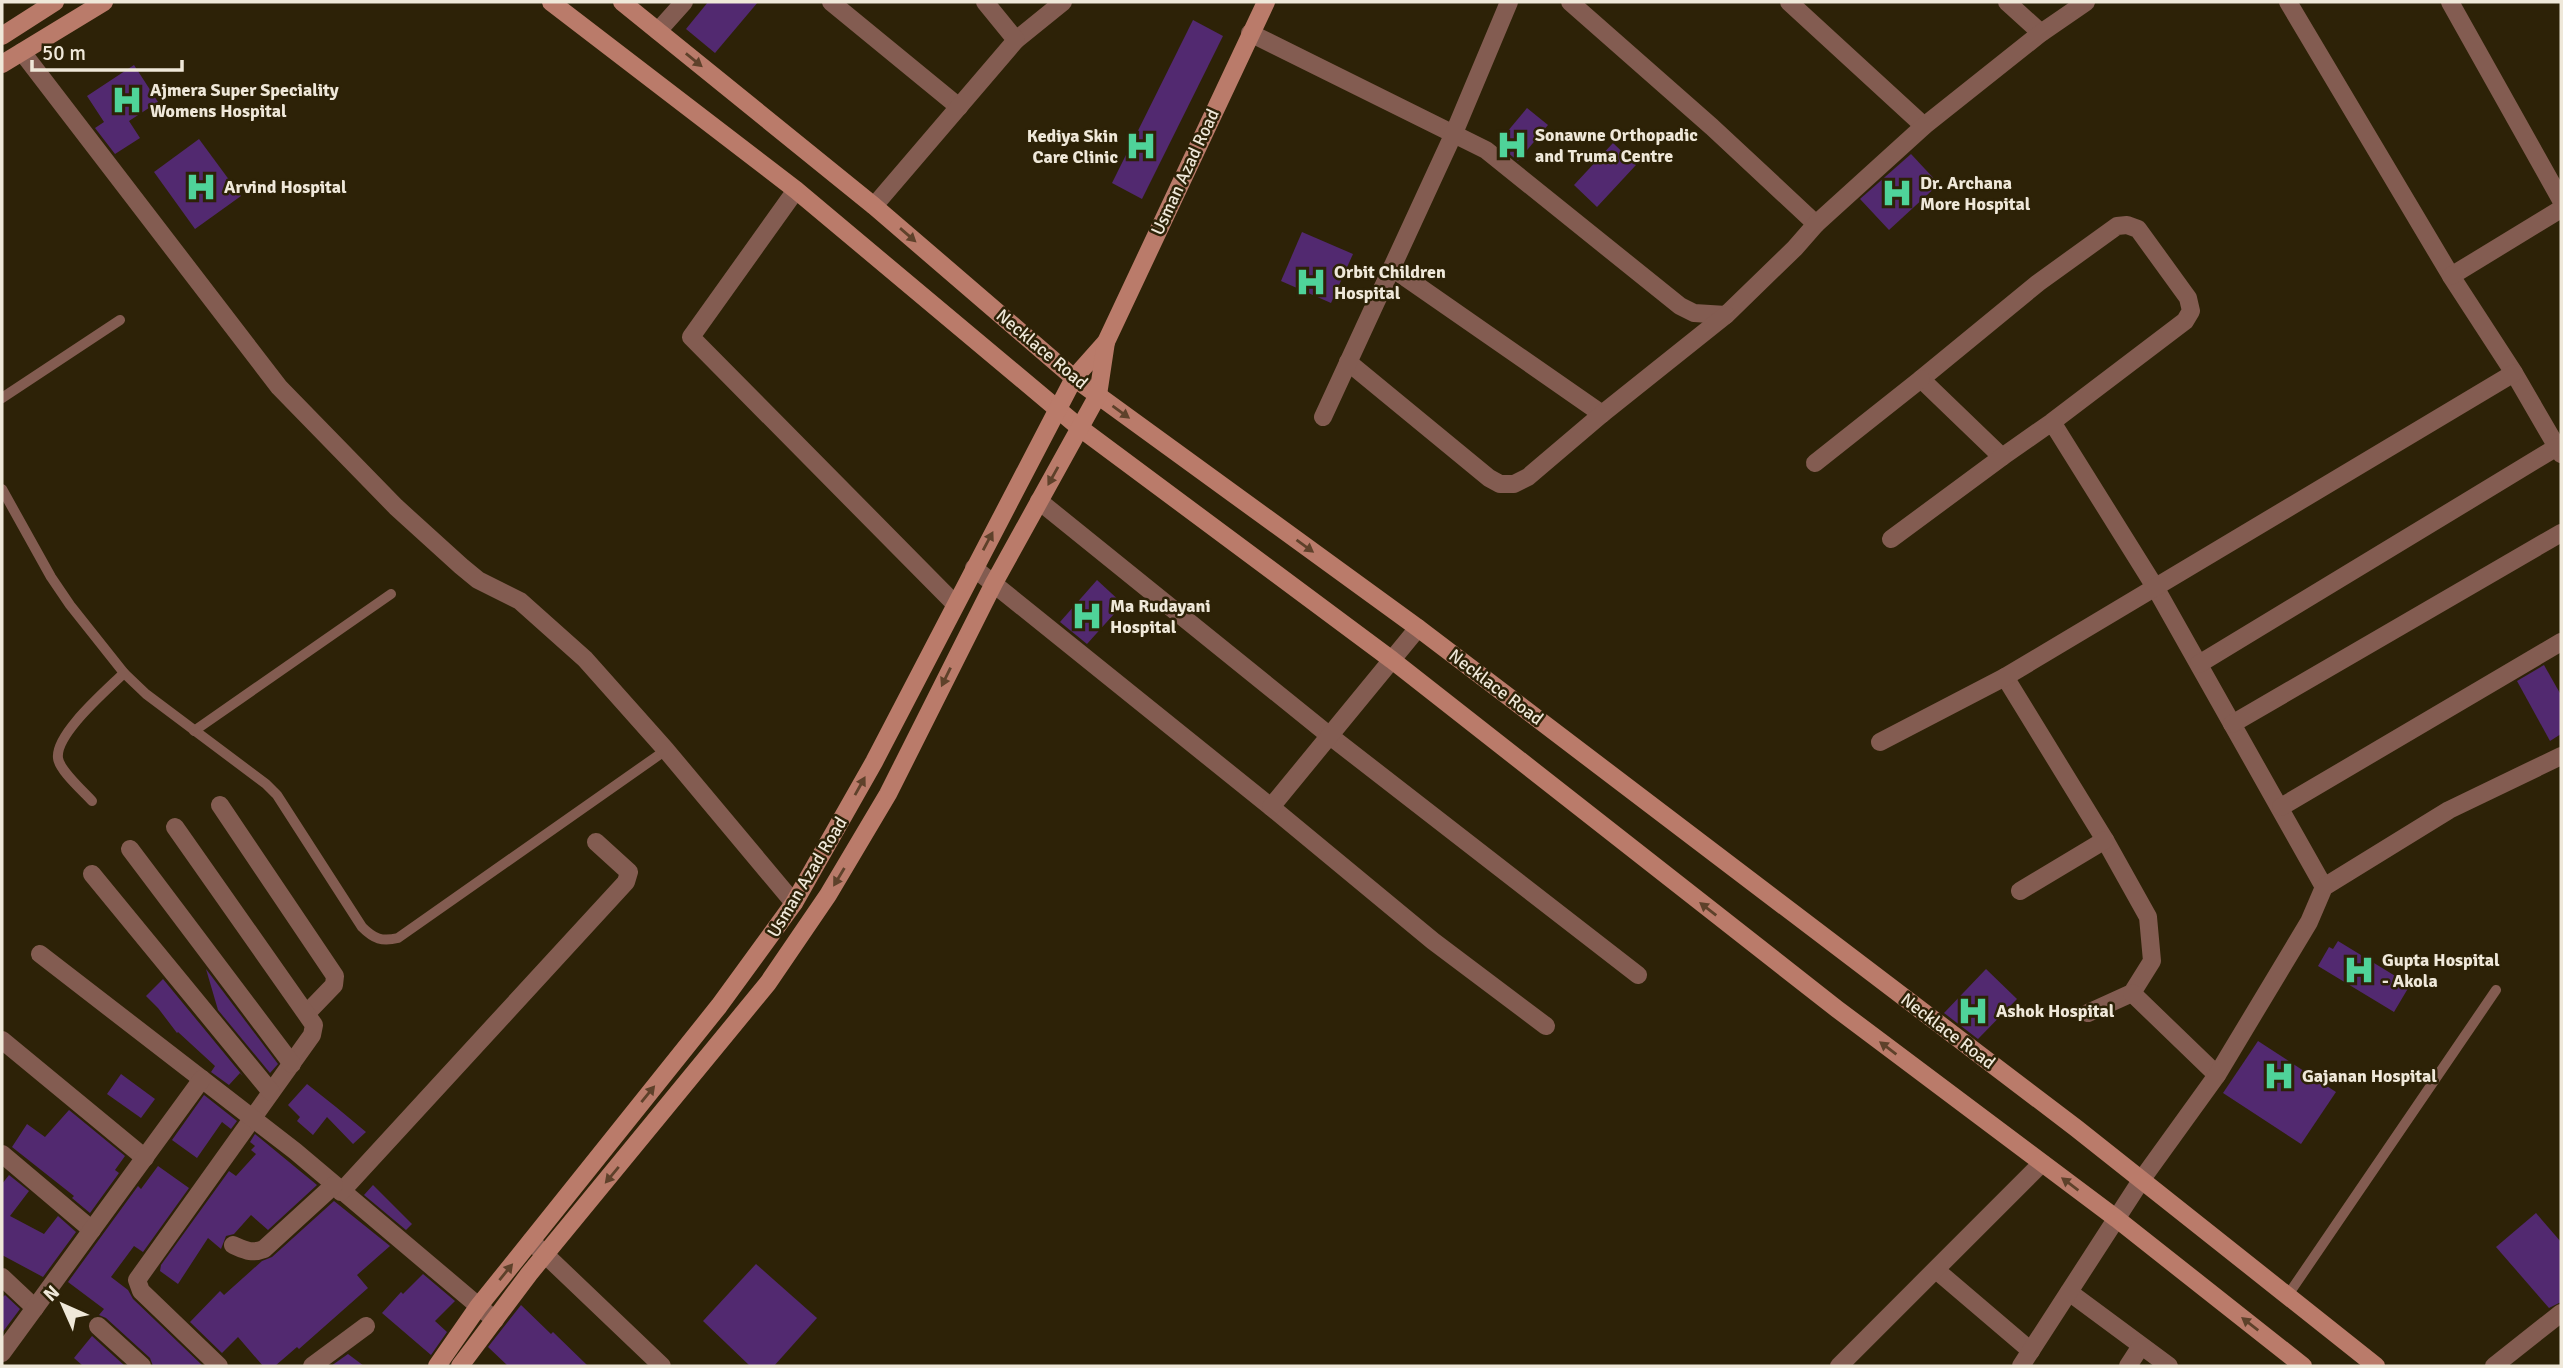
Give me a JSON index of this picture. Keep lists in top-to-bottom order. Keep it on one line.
{"streets":{"main road":["Usman Azad Road","Necklace Road"]},"crossings":[["Usman Azad Road","Necklace Road"]],"places":{"hospital":["Ajmera Super Speciality Womens Hospital","Sonawne Orthopadic and Truma Centre","Kediya Skin Care Clinic","Arvind Hospital","Dr. Archana More Hospital","Orbit Children Hospital","Ma Rudayani Hospital","Gupta Hospital - Akola","Ashok Hospital","Gajanan Hospital"]},"scale_bar":"50 m","north":"top left"}
